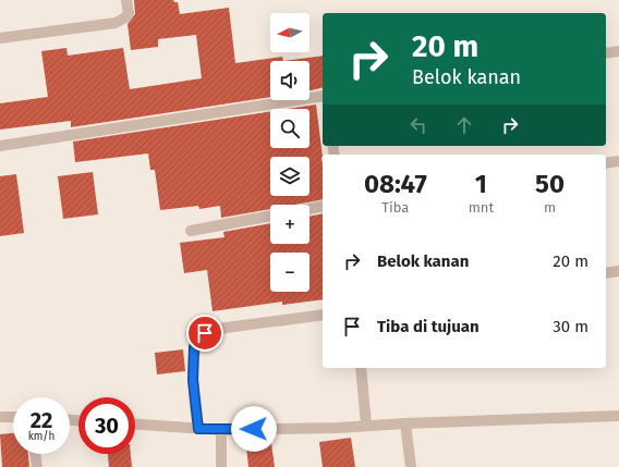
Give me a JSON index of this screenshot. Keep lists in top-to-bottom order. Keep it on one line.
{"north":"left","page":{"map_buttons":["+","−"],"turn":["20 m","Belok kanan"],"eta":["08:47","Tiba","1","mnt","50","m"],"list":[{"name":"Belok kanan","value":"20 m"},{"name":"Tiba di tujuan","value":"30 m"}],"speed":"22 km/h","limit":"30"}}
